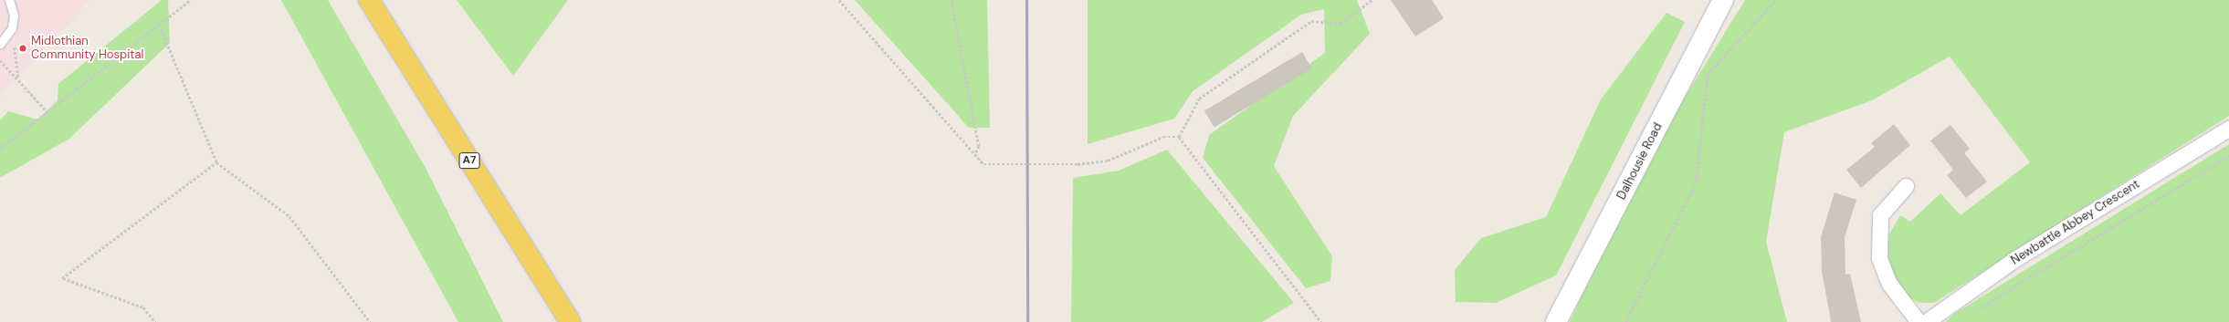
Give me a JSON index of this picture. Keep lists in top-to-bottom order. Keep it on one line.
{"streets":{"main road":["A7","Dalhousie Road"],"street":["Newbattle Abbey Crescent"]},"places":["Midlothian Community Hospital"]}
